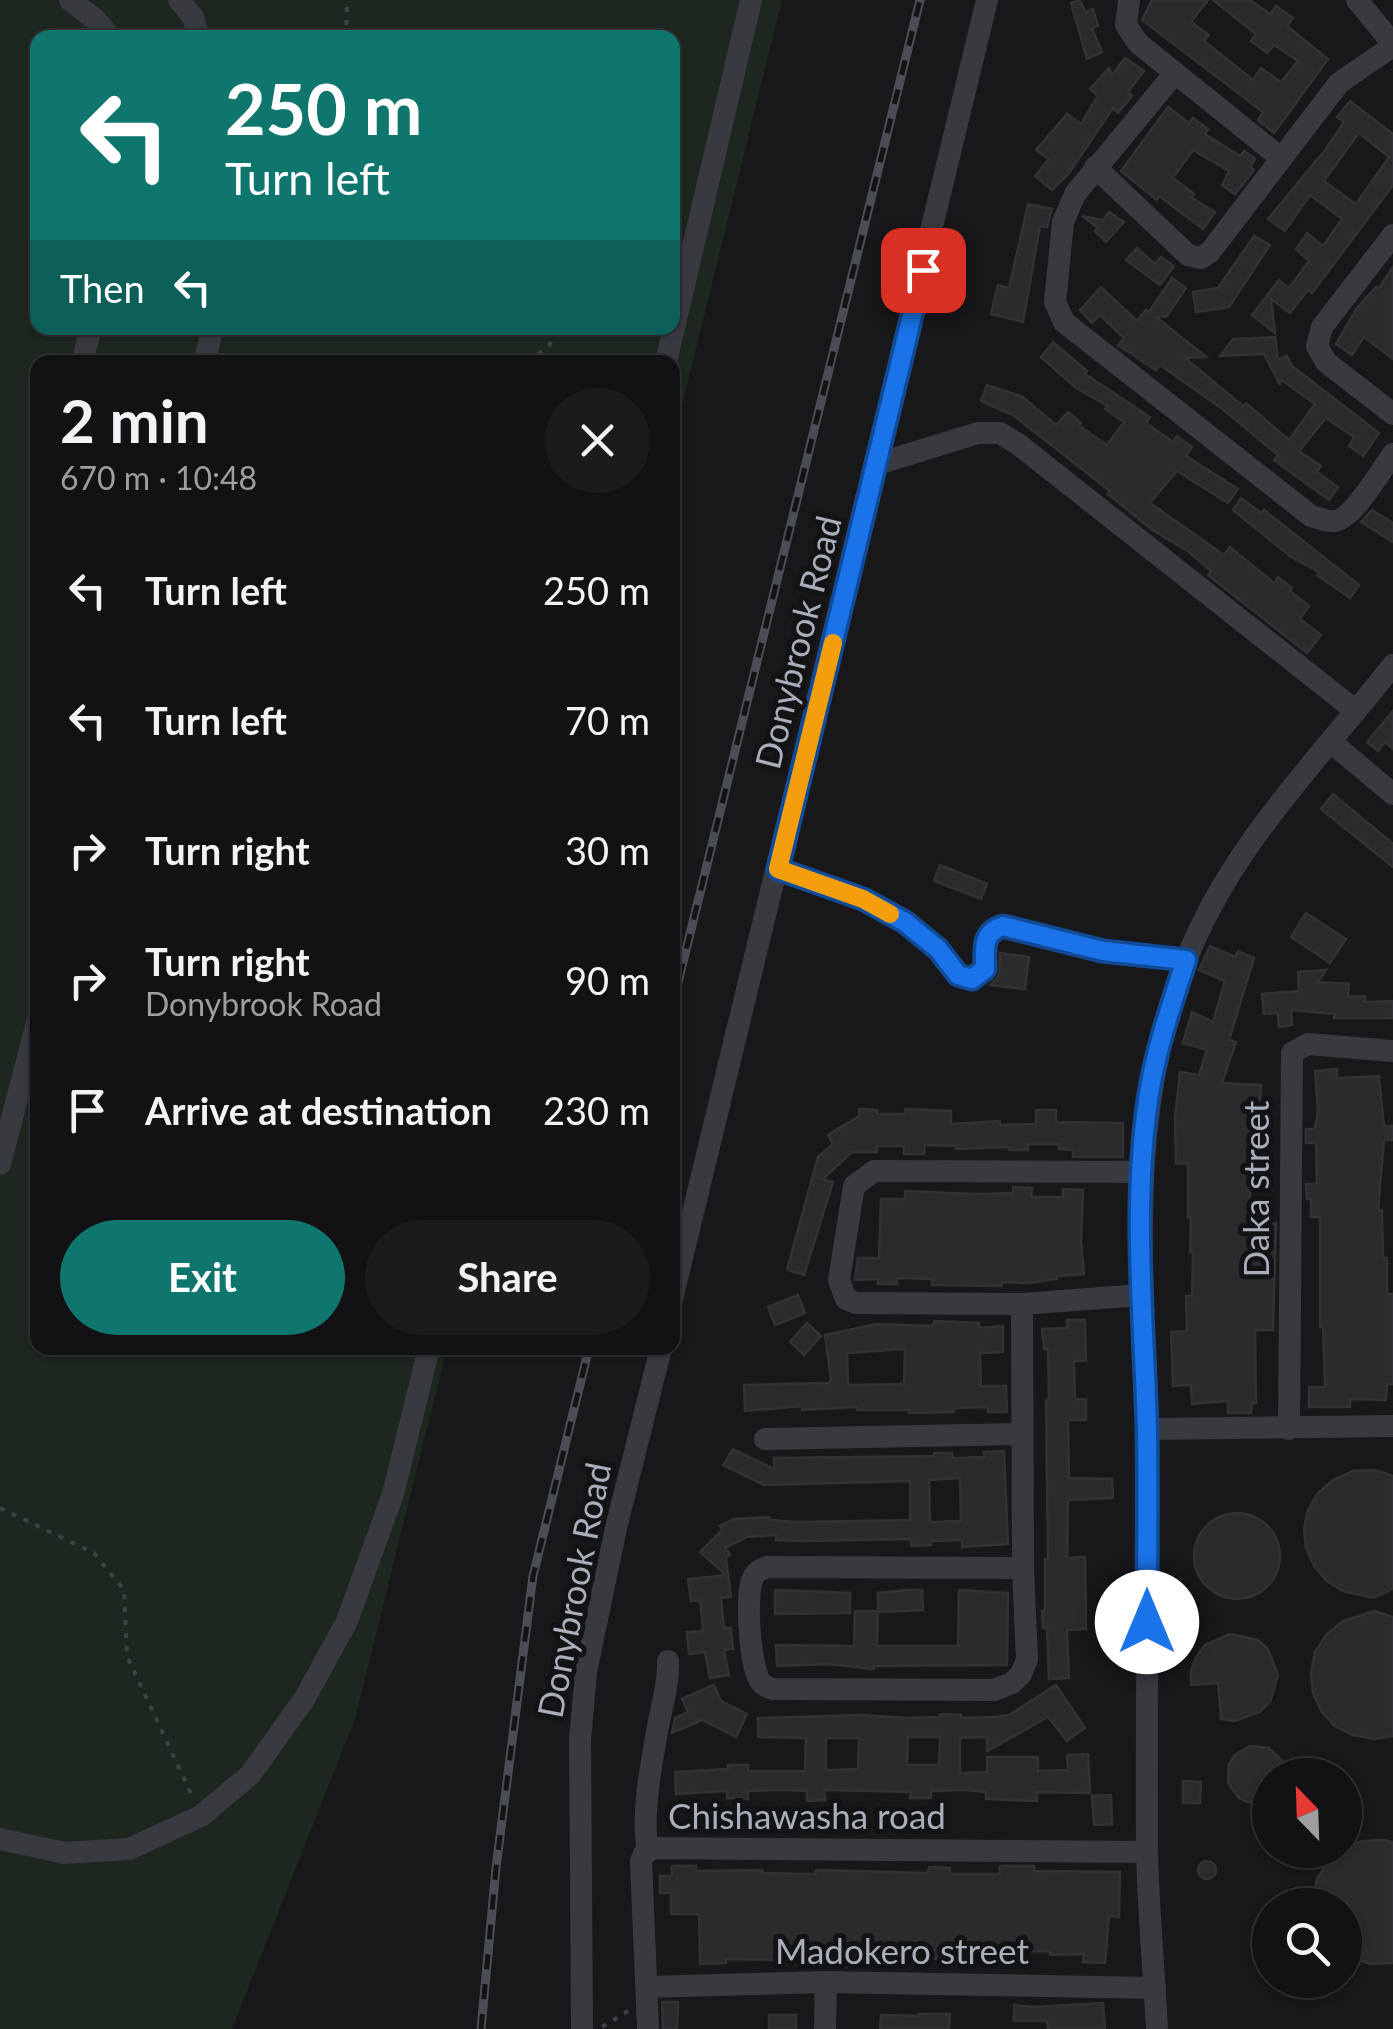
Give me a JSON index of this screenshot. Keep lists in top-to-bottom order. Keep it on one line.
{"streets":{"street":["Donybrook Road","Daka street","Chishawasha road","Madokero street"]},"crossings":[["Chishawasha road","Madokero street"]],"north":"top left","page":{"turn":["250 m","Turn left"],"then":"Then","heading":["2 min","670 m · 10:48"],"list":[{"name":"Turn left","value":"250 m"},{"name":"Turn left","value":"70 m"},{"name":"Turn right","value":"30 m"},{"name":"Turn right","note":"Donybrook Road","value":"90 m"},{"name":"Arrive at destination","value":"230 m"}],"buttons":["Exit","Share"]}}
